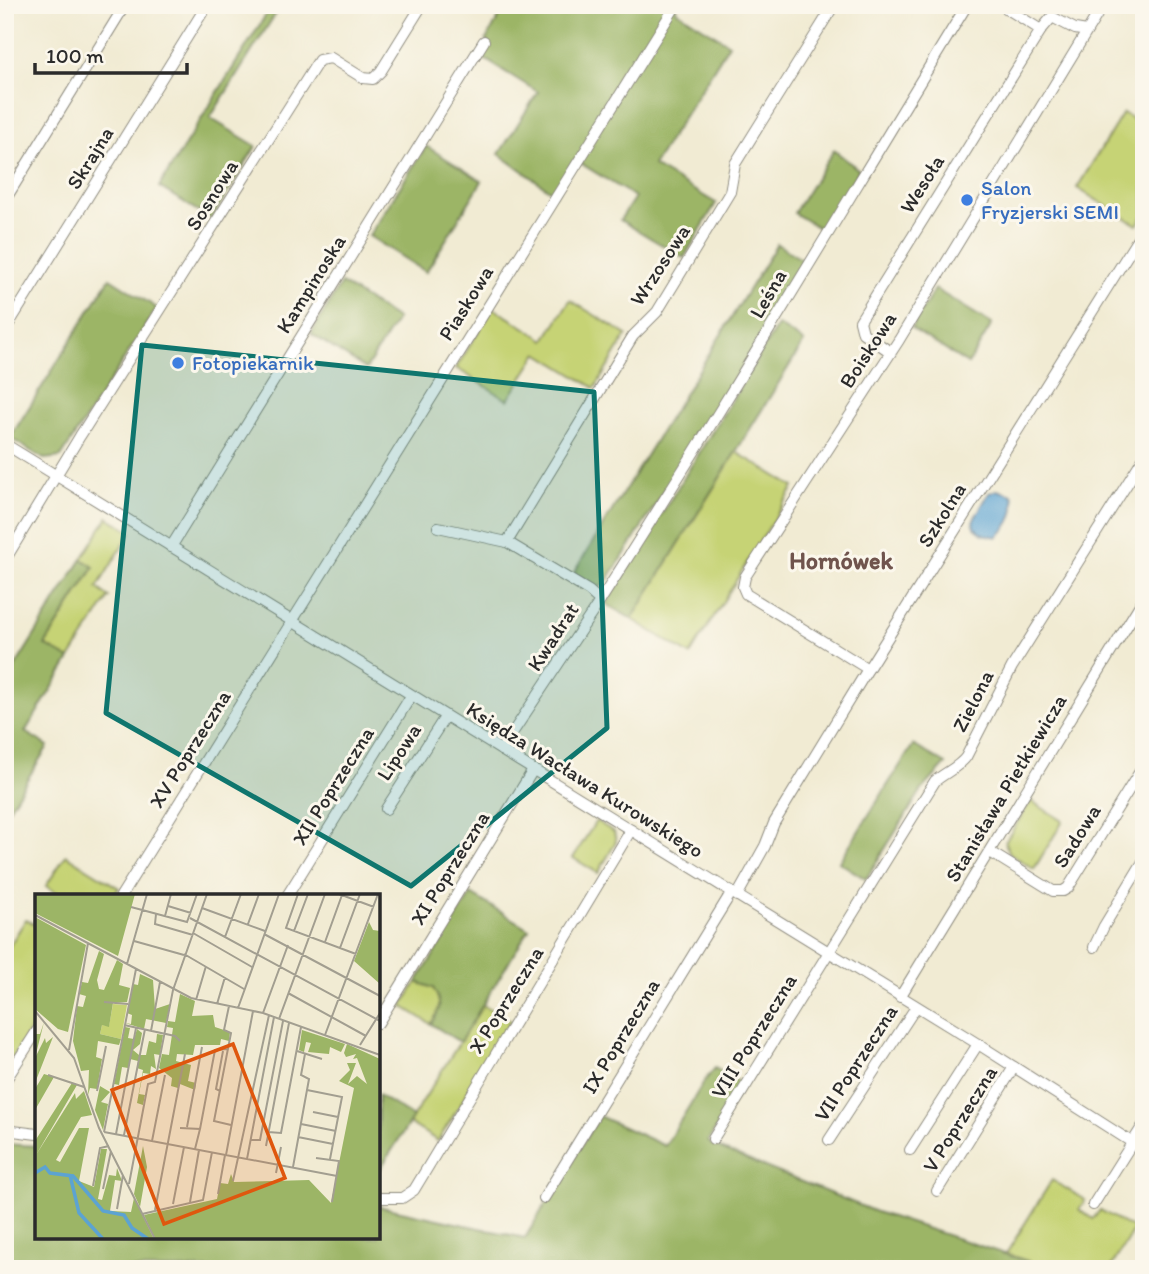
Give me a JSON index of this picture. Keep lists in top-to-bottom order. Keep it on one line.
{"streets":{"street":["Skrajna","Wesoła","Sosnowa","Wrzosowa","Kampinoska","Leśna","Piaskowa","Boiskowa","Szkolna","Kwadrat","Zielona","XV Poprzeczna","Lipowa","Księdza Wacława Kurowskiego","XII Poprzeczna","Stanisława Pietkiewicza","Sadowa","XI Poprzeczna","X Poprzeczna","IX Poprzeczna","VIII Poprzeczna","VII Poprzeczna","V Poprzeczna"]},"crossings":[["Wesoła","Boiskowa"],["Sosnowa","Księdza Wacława Kurowskiego"],["Wrzosowa","Kwadrat"],["Kampinoska","Księdza Wacława Kurowskiego"],["Leśna","Kwadrat"],["Piaskowa","XV Poprzeczna"],["Piaskowa","Księdza Wacława Kurowskiego"],["Boiskowa","Szkolna"],["Szkolna","Księdza Wacława Kurowskiego"],["Szkolna","IX Poprzeczna"],["Kwadrat","Księdza Wacława Kurowskiego"],["Zielona","Księdza Wacława Kurowskiego"],["Zielona","VIII Poprzeczna"],["XV Poprzeczna","Księdza Wacława Kurowskiego"],["Lipowa","Księdza Wacława Kurowskiego"],["Księdza Wacława Kurowskiego","XII Poprzeczna"],["Księdza Wacława Kurowskiego","Stanisława Pietkiewicza"],["Księdza Wacława Kurowskiego","XI Poprzeczna"],["Księdza Wacława Kurowskiego","X Poprzeczna"],["Księdza Wacława Kurowskiego","IX Poprzeczna"],["Księdza Wacława Kurowskiego","VIII Poprzeczna"],["Księdza Wacława Kurowskiego","VII Poprzeczna"],["Księdza Wacława Kurowskiego","V Poprzeczna"],["Stanisława Pietkiewicza","Sadowa"]],"districts":["Hornówek"],"places":["Salon Fryzjerski SEMI","Fotopiekarnik"],"scale_bar":"100 m"}
